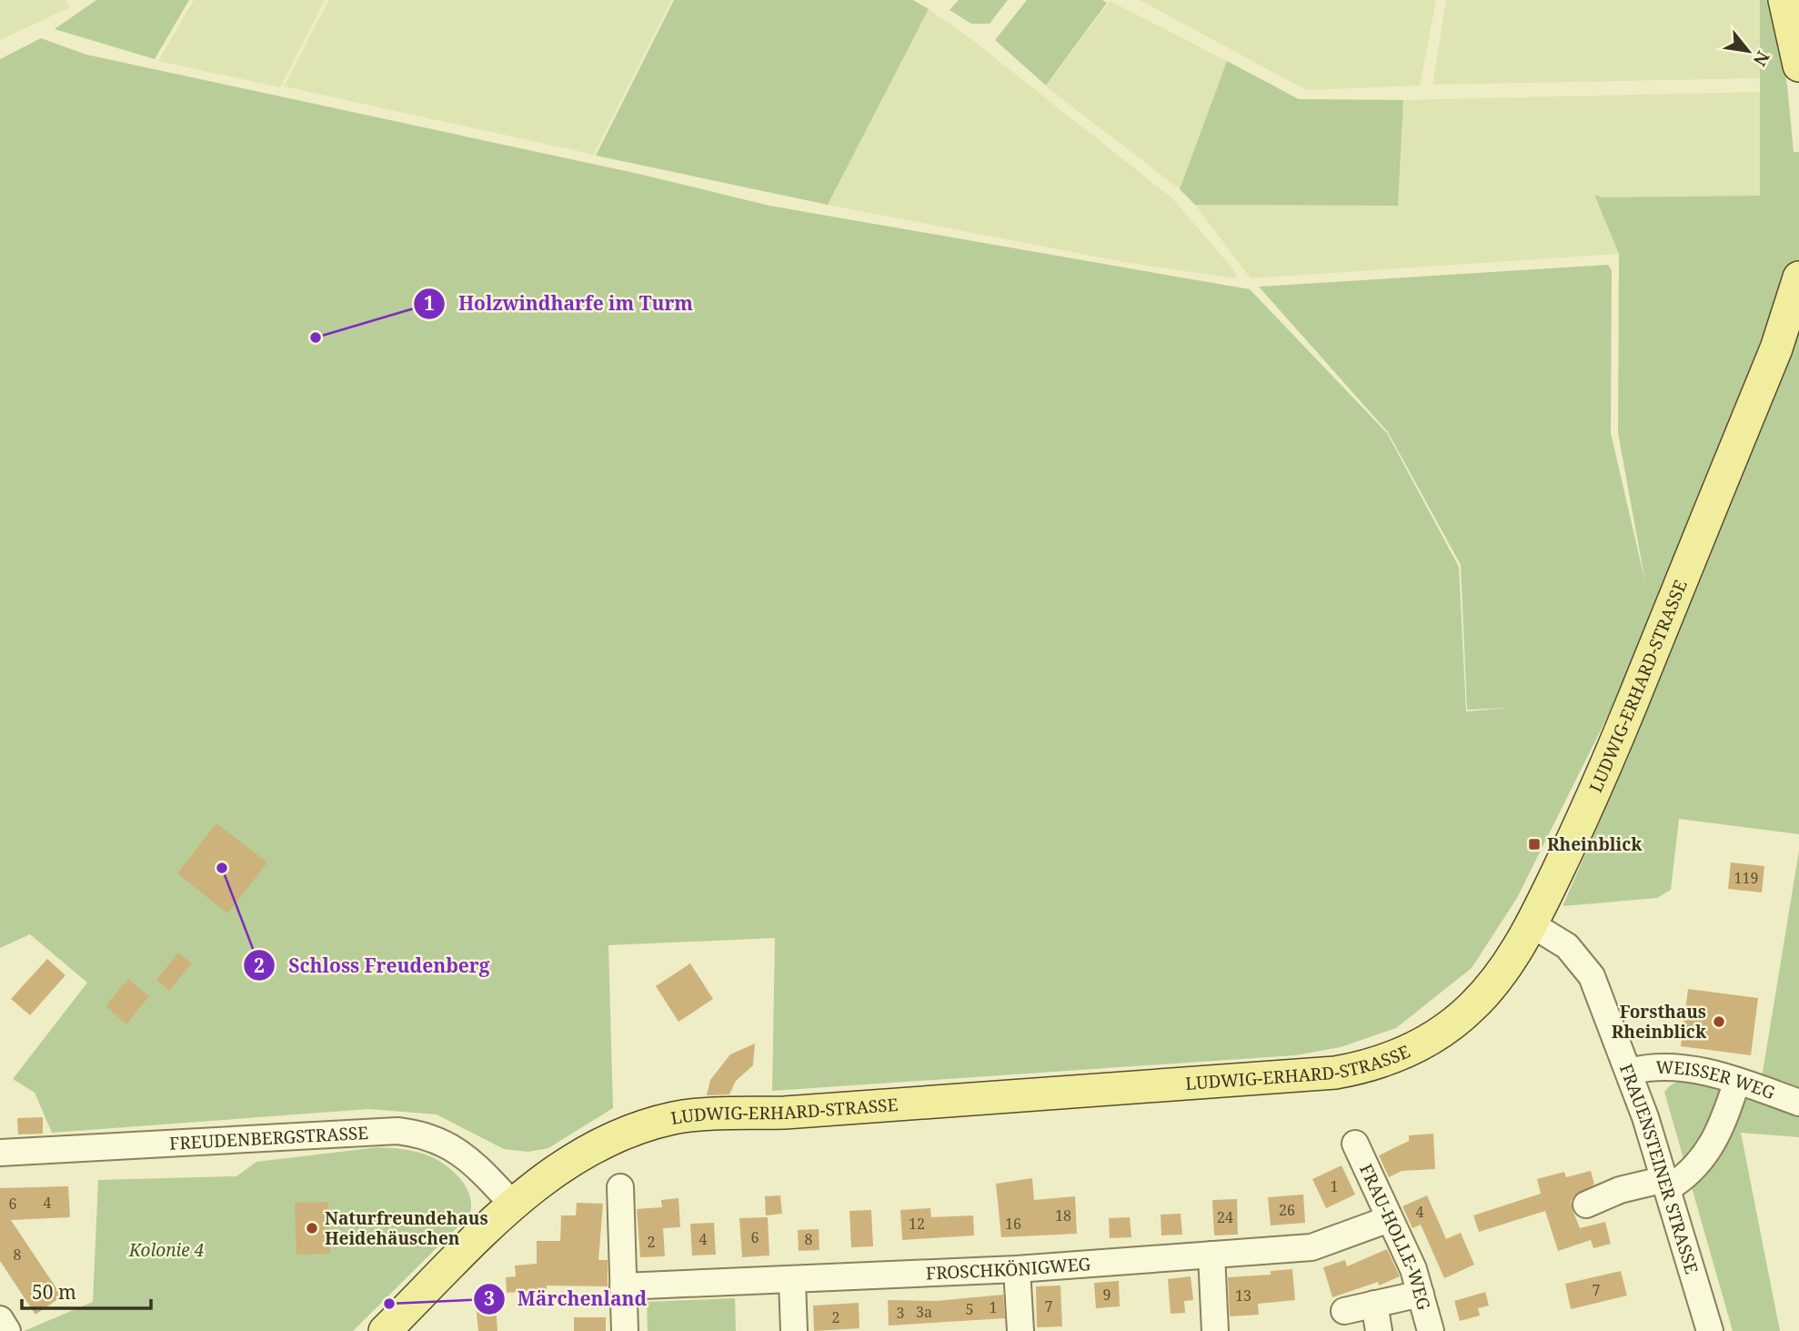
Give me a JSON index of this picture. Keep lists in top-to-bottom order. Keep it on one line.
{"streets":{"main road":["LUDWIG-ERHARD-STRASSE"],"street":["WEISSER WEG","FREUDENBERGSTRASSE","FRAUENSTEINER STRASSE","FRAU-HOLLE-WEG","FROSCHKÖNIGWEG"]},"crossings":[["LUDWIG-ERHARD-STRASSE","FREUDENBERGSTRASSE"],["LUDWIG-ERHARD-STRASSE","FRAUENSTEINER STRASSE"],["WEISSER WEG","FRAUENSTEINER STRASSE"],["FRAU-HOLLE-WEG","FROSCHKÖNIGWEG"]],"parks":["Kolonie 4"],"places":{"other":["Holzwindharfe im Turm","Schloss Freudenberg","Forsthaus Rheinblick","Naturfreundehaus Heidehäuschen","Märchenland"],"transit":["Rheinblick"]},"house_numbers":["119","1","4","6","26","4","18","24","12","16","6","4","8","2","8","7","9","13","7","1","5","3a","3","2"],"scale_bar":"50 m","north":"bottom right"}
